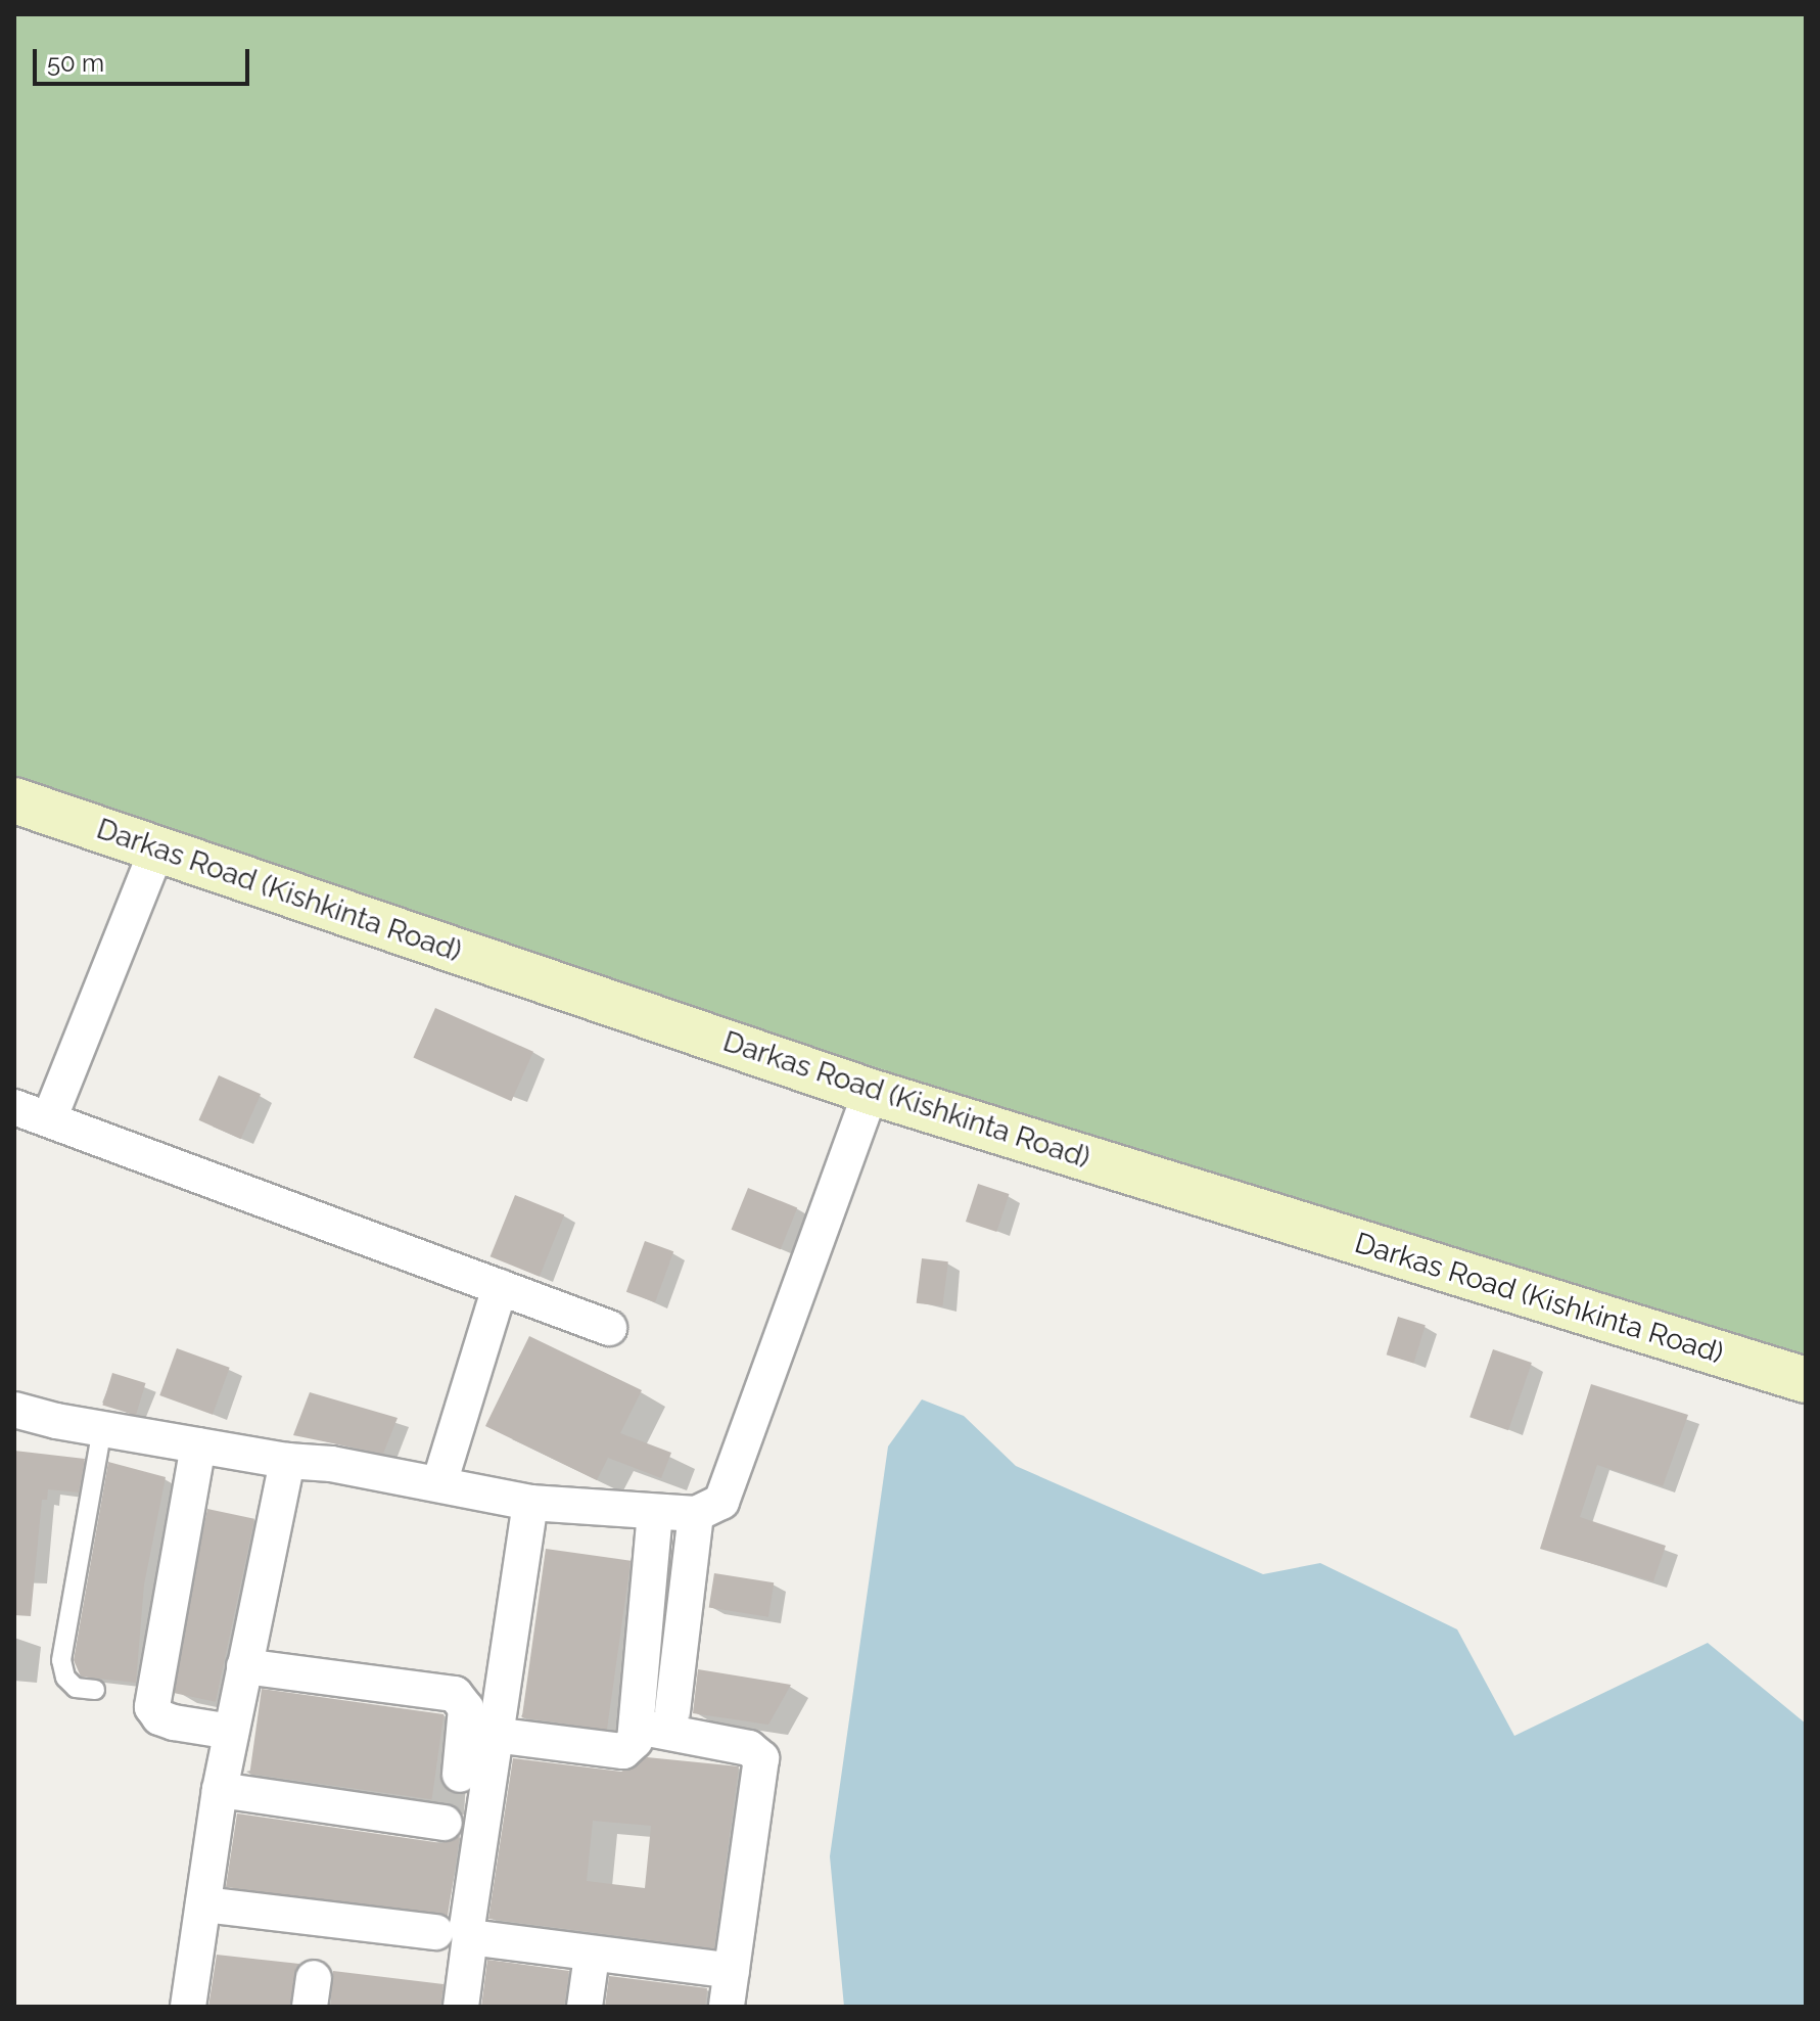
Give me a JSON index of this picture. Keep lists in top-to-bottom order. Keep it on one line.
{"streets":{"main road":["Darkas Road (Kishkinta Road)"]},"scale_bar":"50 m"}
